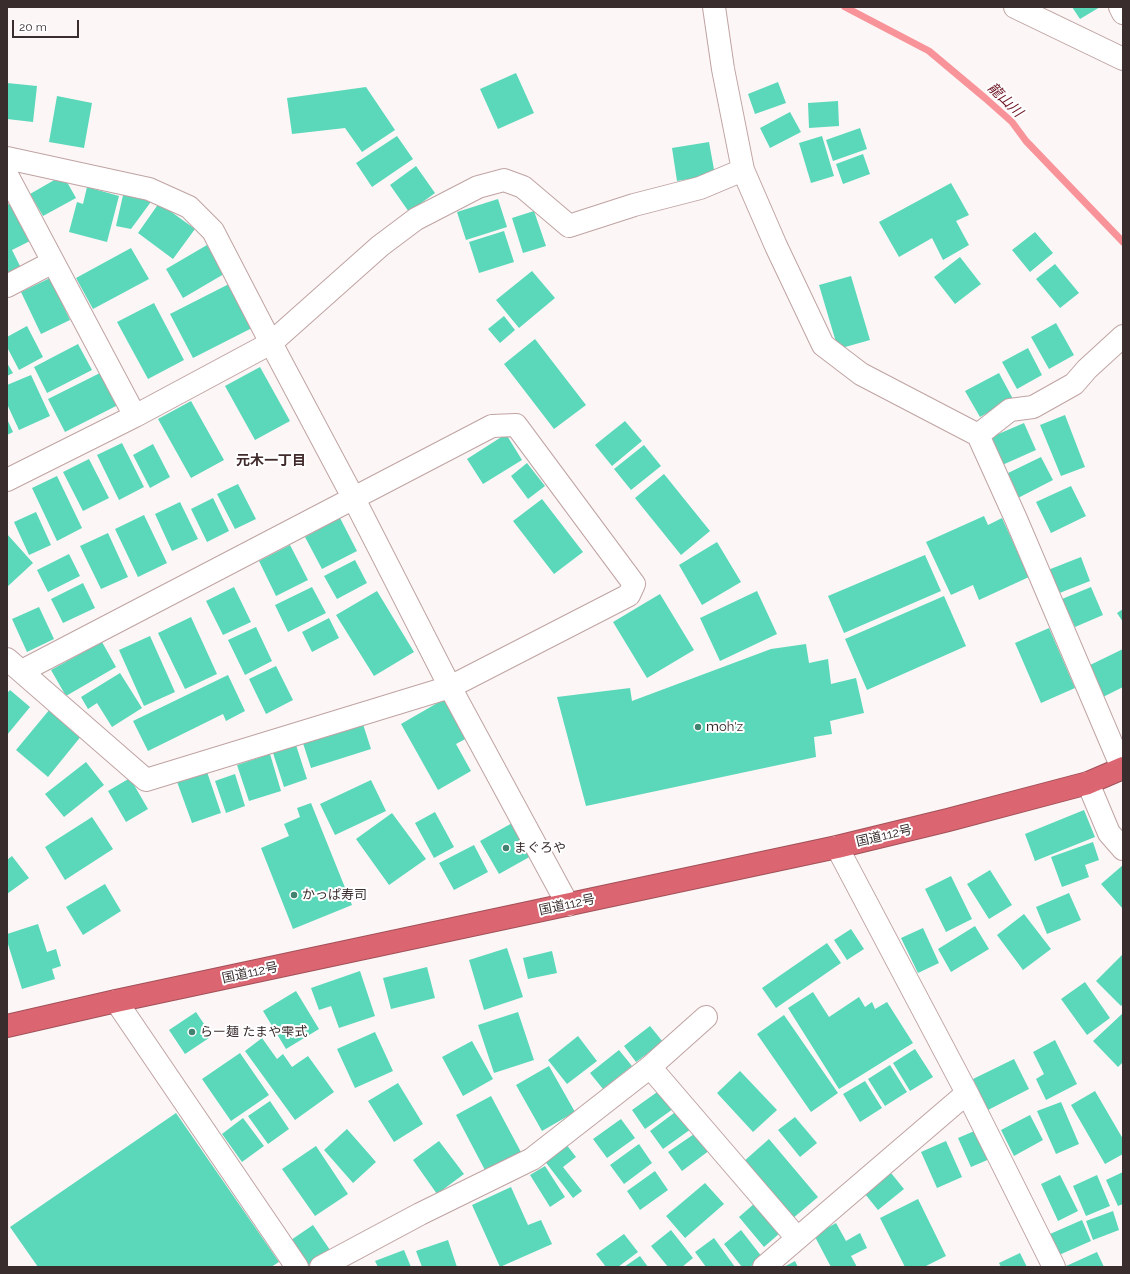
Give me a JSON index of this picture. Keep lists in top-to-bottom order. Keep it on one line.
{"streets":{"highway":["国道112号"]},"districts":["元木一丁目"],"water":["龍山川"],"places":["ｍoh'z","まぐろや","かっぱ寿司","らー麺 たまや雫式"],"scale_bar":"20 m"}
